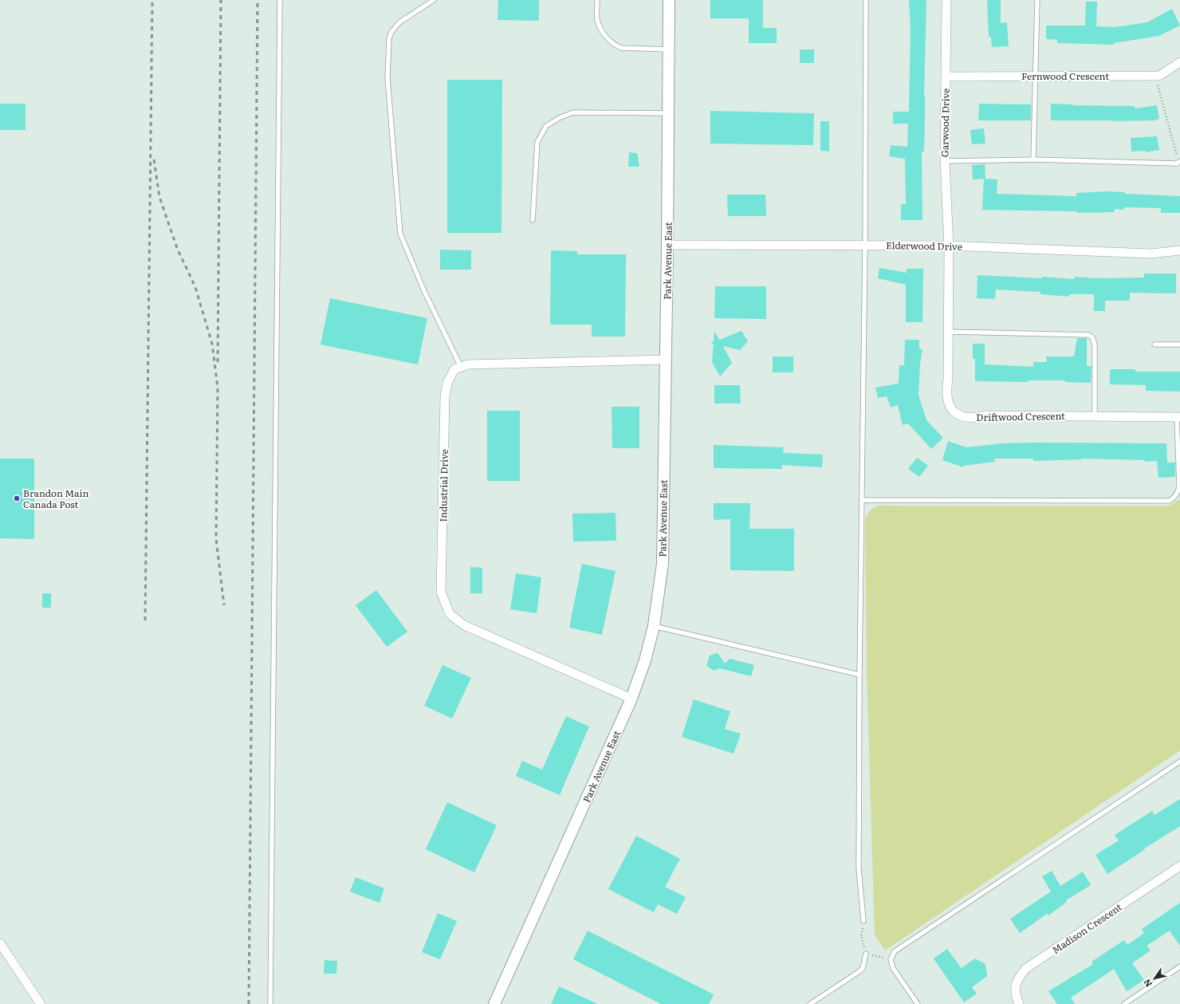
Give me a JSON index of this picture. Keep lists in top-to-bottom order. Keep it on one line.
{"streets":{"street":["Fernwood Crescent","Garwood Drive","Elderwood Drive","Park Avenue East","Driftwood Crescent","Industrial Drive","Madison Crescent"]},"crossings":[["Fernwood Crescent","Garwood Drive"],["Garwood Drive","Elderwood Drive"],["Garwood Drive","Driftwood Crescent"],["Elderwood Drive","Park Avenue East"],["Elderwood Drive","Driftwood Crescent"],["Park Avenue East","Industrial Drive"]],"places":["Brandon Main Canada Post"],"north":"bottom left"}
